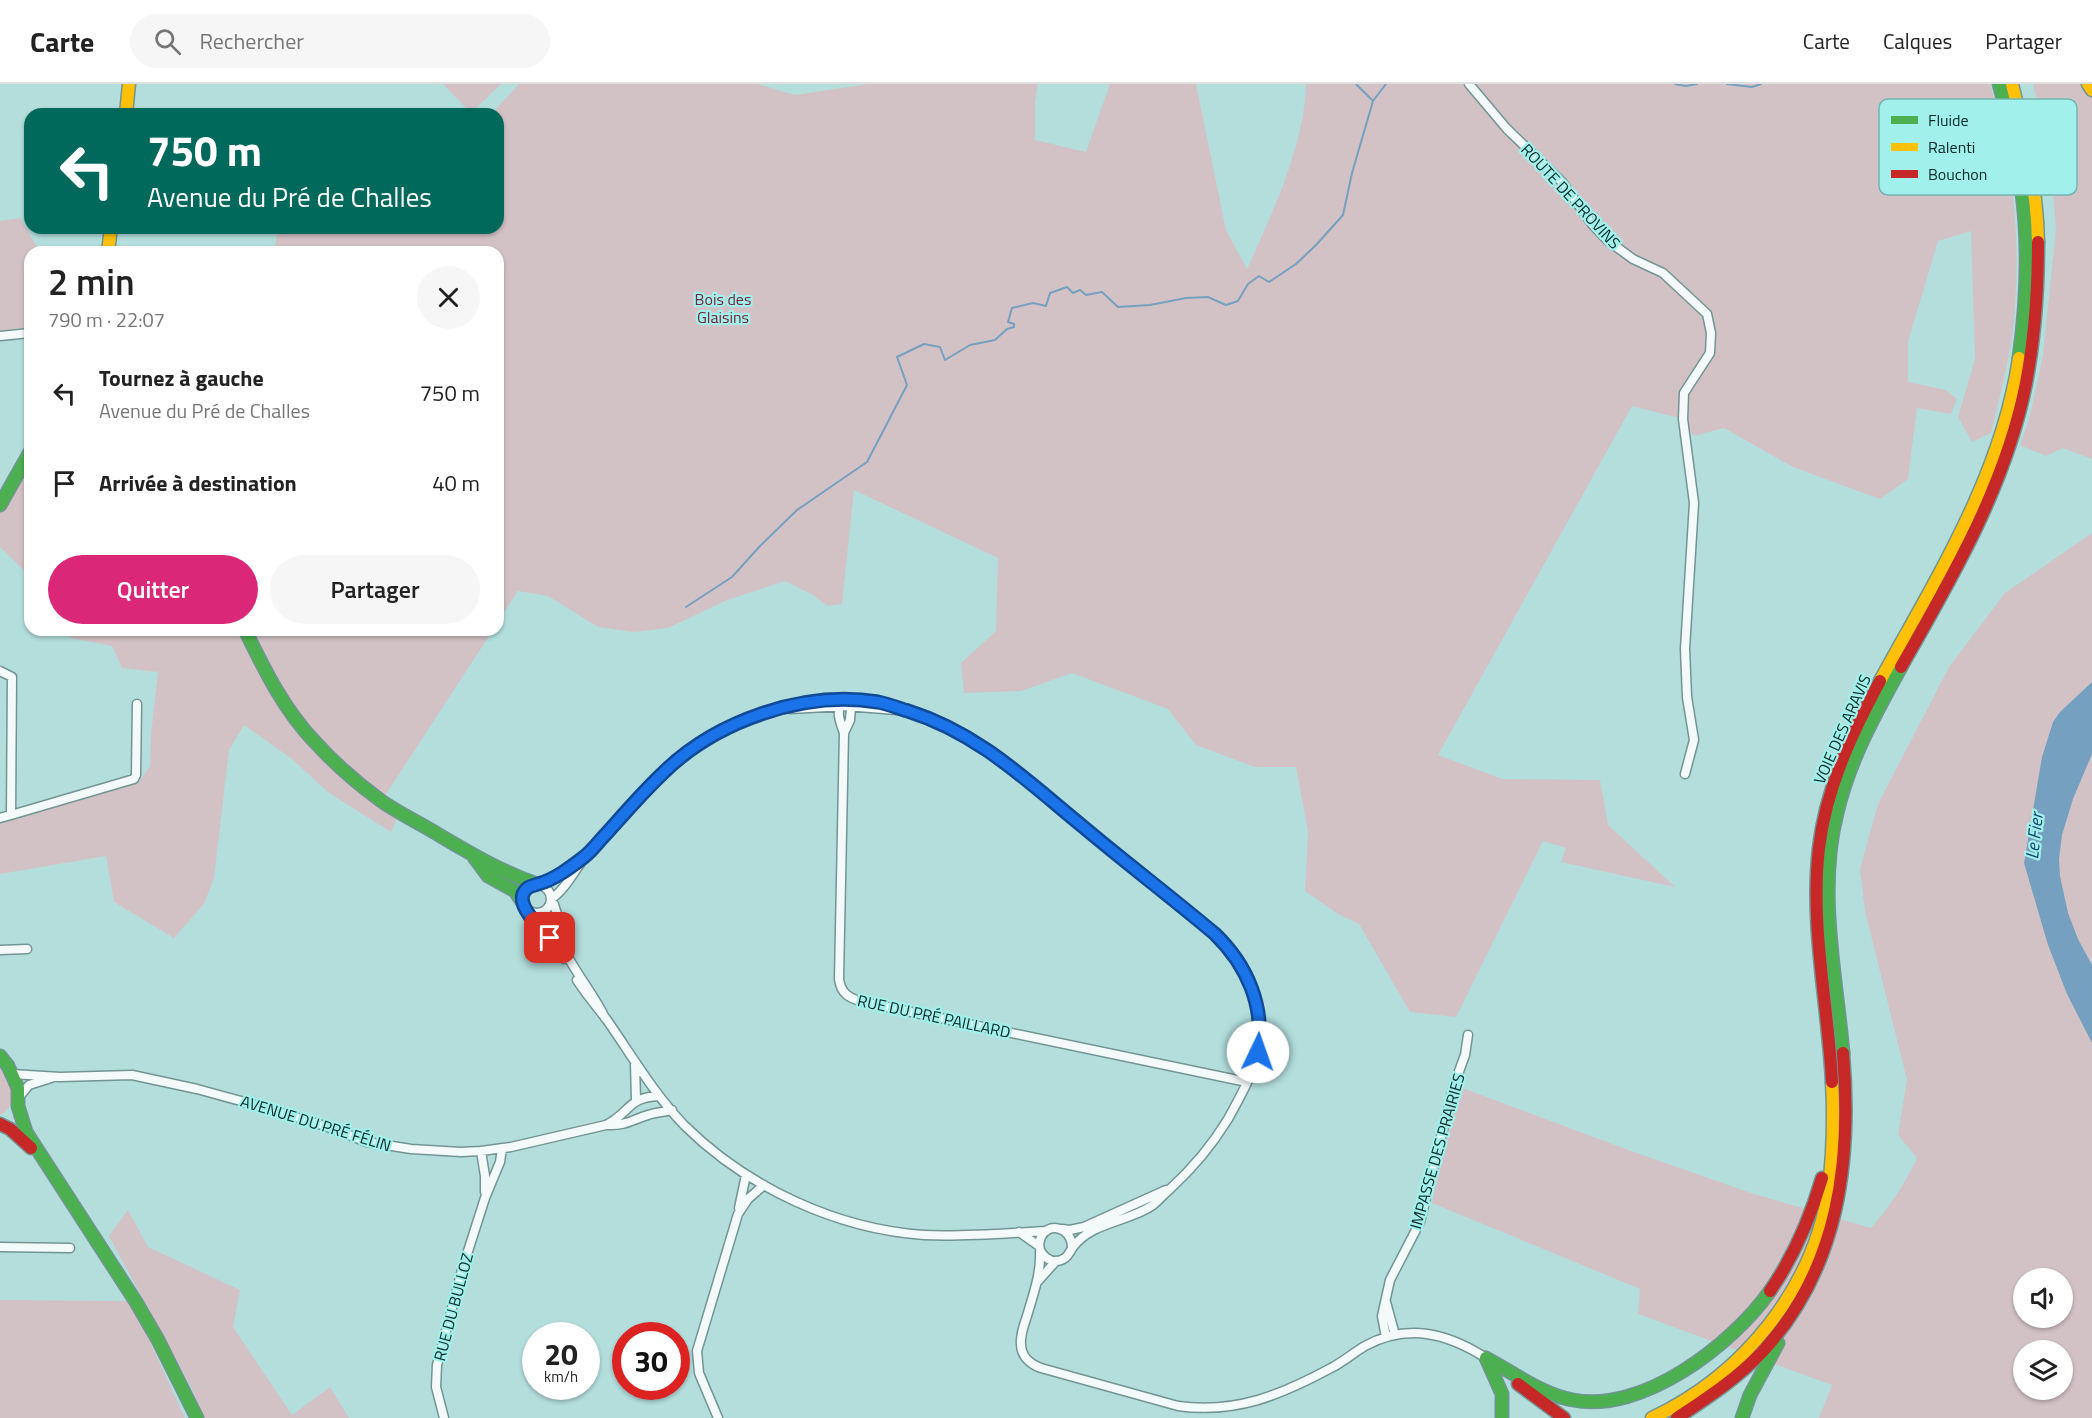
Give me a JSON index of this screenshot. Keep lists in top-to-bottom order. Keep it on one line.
{"streets":{"main road":["VOIE DES ARAVIS"],"street":["ROUTE DE PROVINS","RUE DU PRÉ PAILLARD","AVENUE DU PRÉ FÉLIN","IMPASSE DES PRAIRIES","RUE DU BULLOZ"]},"crossings":[["AVENUE DU PRÉ FÉLIN","RUE DU BULLOZ"]],"water":["Le Fier"],"parks":["Bois des Glaisins"],"legend":["Fluide","Ralenti","Bouchon"],"page":{"header":"Carte","search":"Rechercher","nav":["Carte","Calques","Partager"],"turn":["750 m","Avenue du Pré de Challes"],"heading":["2 min","790 m · 22:07"],"list":[{"name":"Tournez à gauche","note":"Avenue du Pré de Challes","value":"750 m"},{"name":"Arrivée à destination","value":"40 m"}],"buttons":["Quitter","Partager"],"speed":"20 km/h","limit":"30"}}
